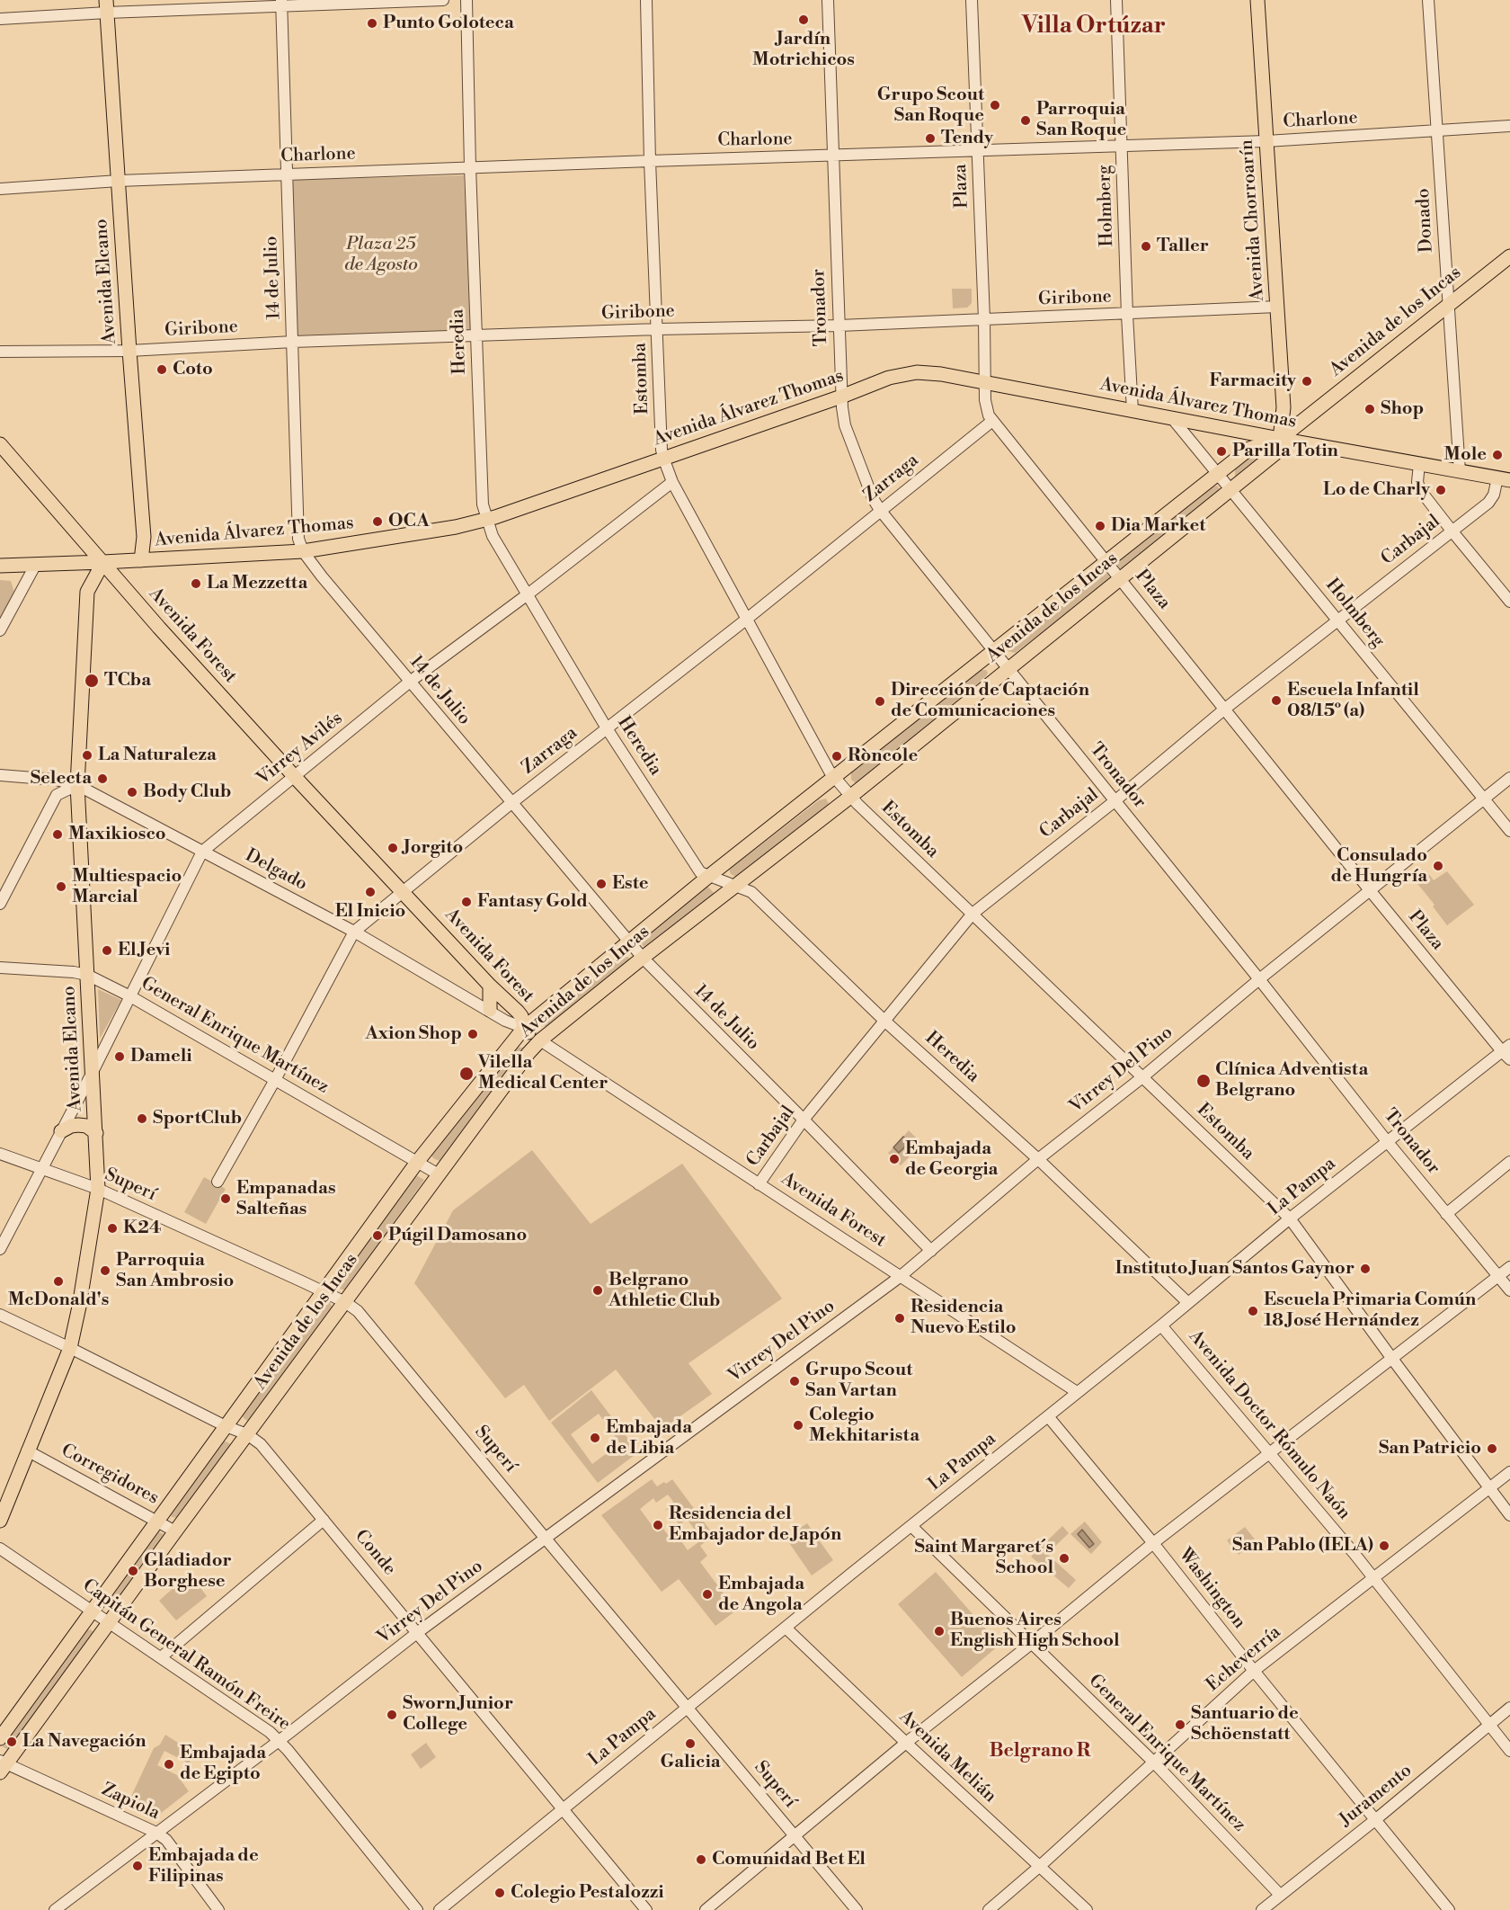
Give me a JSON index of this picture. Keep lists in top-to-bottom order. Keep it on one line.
{"streets":{"main road":["Avenida Chorroarín","Avenida Elcano","Avenida de los Incas","Avenida Álvarez Thomas","Avenida Forest"],"street":["Charlone","Plaza","Holmberg","Donado","14 de Julio","Giribone","Tronador","Heredia","Estomba","Zarraga","Carbajal","Virrey Avilés","Delgado","General Enrique Martínez","Virrey Del Pino","Superí","La Pampa","Avenida Doctor Rómulo Naón","Corregidores","Conde","Washington","Capitán General Ramón Freire","Echeverría","Avenida Melián","Juramento","Zapiola"]},"crossings":[["Charlone","Plaza"],["Charlone","Holmberg"],["Charlone","Avenida Chorroarín"],["Charlone","Donado"],["Charlone","14 de Julio"],["Charlone","Avenida Elcano"],["Charlone","Tronador"],["Charlone","Heredia"],["Charlone","Estomba"],["Plaza","Giribone"],["Plaza","Avenida de los Incas"],["Plaza","Avenida Álvarez Thomas"],["Plaza","Zarraga"],["Plaza","Carbajal"],["Plaza","Virrey Del Pino"],["Plaza","La Pampa"],["Holmberg","Giribone"],["Holmberg","Avenida de los Incas"],["Holmberg","Avenida Álvarez Thomas"],["Holmberg","Carbajal"],["Holmberg","Virrey Del Pino"],["Avenida Chorroarín","Giribone"],["Avenida Chorroarín","Avenida de los Incas"],["Avenida Chorroarín","Avenida Álvarez Thomas"],["Donado","Avenida de los Incas"],["Donado","Avenida Álvarez Thomas"],["14 de Julio","Giribone"],["14 de Julio","Avenida de los Incas"],["14 de Julio","Avenida Álvarez Thomas"],["14 de Julio","Zarraga"],["14 de Julio","Carbajal"],["14 de Julio","Virrey Avilés"],["14 de Julio","Virrey Del Pino"],["Avenida Elcano","Giribone"],["Avenida Elcano","Avenida Álvarez Thomas"],["Avenida Elcano","Avenida Forest"],["Avenida Elcano","Virrey Avilés"],["Avenida Elcano","Delgado"],["Avenida Elcano","General Enrique Martínez"],["Avenida Elcano","Superí"],["Avenida Elcano","Corregidores"],["Avenida Elcano","Conde"],["Giribone","Tronador"],["Giribone","Heredia"],["Giribone","Estomba"],["Tronador","Avenida de los Incas"],["Tronador","Avenida Álvarez Thomas"],["Tronador","Zarraga"],["Tronador","Carbajal"],["Tronador","Virrey Del Pino"],["Tronador","La Pampa"],["Avenida de los Incas","Heredia"],["Avenida de los Incas","Estomba"],["Avenida de los Incas","Avenida Álvarez Thomas"],["Avenida de los Incas","Avenida Forest"],["Avenida de los Incas","Delgado"],["Avenida de los Incas","General Enrique Martínez"],["Avenida de los Incas","Superí"],["Avenida de los Incas","Corregidores"],["Avenida de los Incas","Conde"],["Avenida de los Incas","Capitán General Ramón Freire"],["Avenida de los Incas","Zapiola"],["Heredia","Avenida Álvarez Thomas"],["Heredia","Zarraga"],["Heredia","Carbajal"],["Heredia","Virrey Avilés"],["Heredia","Virrey Del Pino"],["Heredia","La Pampa"],["Estomba","Avenida Álvarez Thomas"],["Estomba","Zarraga"],["Estomba","Carbajal"],["Estomba","Virrey Avilés"],["Estomba","Virrey Del Pino"],["Estomba","La Pampa"],["Estomba","Echeverría"],["Avenida Álvarez Thomas","Carbajal"],["Avenida Álvarez Thomas","Avenida Forest"],["Zarraga","Avenida Forest"],["Zarraga","Delgado"],["Zarraga","General Enrique Martínez"],["Carbajal","Avenida Forest"],["Avenida Forest","Virrey Avilés"],["Avenida Forest","Delgado"],["Avenida Forest","Virrey Del Pino"],["Avenida Forest","La Pampa"],["Virrey Avilés","Delgado"],["Virrey Avilés","General Enrique Martínez"],["Virrey Avilés","Superí"],["General Enrique Martínez","La Pampa"],["General Enrique Martínez","Echeverría"],["General Enrique Martínez","Juramento"],["Virrey Del Pino","Superí"],["Virrey Del Pino","Conde"],["Virrey Del Pino","Capitán General Ramón Freire"],["Virrey Del Pino","Zapiola"],["Superí","La Pampa"],["La Pampa","Avenida Doctor Rómulo Naón"],["La Pampa","Conde"],["La Pampa","Washington"],["La Pampa","Avenida Melián"],["Avenida Doctor Rómulo Naón","Echeverría"],["Avenida Doctor Rómulo Naón","Juramento"],["Washington","Echeverría"],["Washington","Juramento"],["Echeverría","Avenida Melián"]],"districts":["Villa Ortúzar","Belgrano R"],"parks":["Plaza 25 de Agosto"],"places":["Jardín Motrichicos","Punto Goloteca","Grupo Scout San Roque","Parroquia San Roque","Tendy","Taller","Coto","Farmacity","Shop","Parilla Totin","Mole","Lo de Charly","OCA","Dia Market","La Mezzetta","TCba","Escuela Infantil 08/15º (a)","Dirección de Captación de Comunicaciones","La Naturaleza","Ròncole","Selecta","Body Club","Maxikiosco","Jorgito","Consulado de Hungría","Este","Multiespacio Marcial","El Inicio","Fantasy Gold","El Jevi","Axion Shop","Dameli","Vilella Medical Center","Clínica Adventista Belgrano","SportClub","Embajada de Georgia","Empanadas Salteñas","K24","Púgil Damosano","Instituto Juan Santos Gaynor","Parroquia San Ambrosio","McDonald's","Belgrano Athletic Club","Escuela Primaria Común 18 José Hernández","Residencia Nuevo Estilo","Grupo Scout San Vartan","Colegio Mekhitarista","Embajada de Libia","San Patricio","Residencia del Embajador de Japón","San Pablo (IELA)","Saint Margaret´s School","Gladiador Borghese","Embajada de Angola","Buenos Aires English High School","Sworn Junior College","Santuario de Schöenstatt","La Navegación","Galicia","Embajada de Egipto","Comunidad Bet El","Embajada de Filipinas","Colegio Pestalozzi"]}
